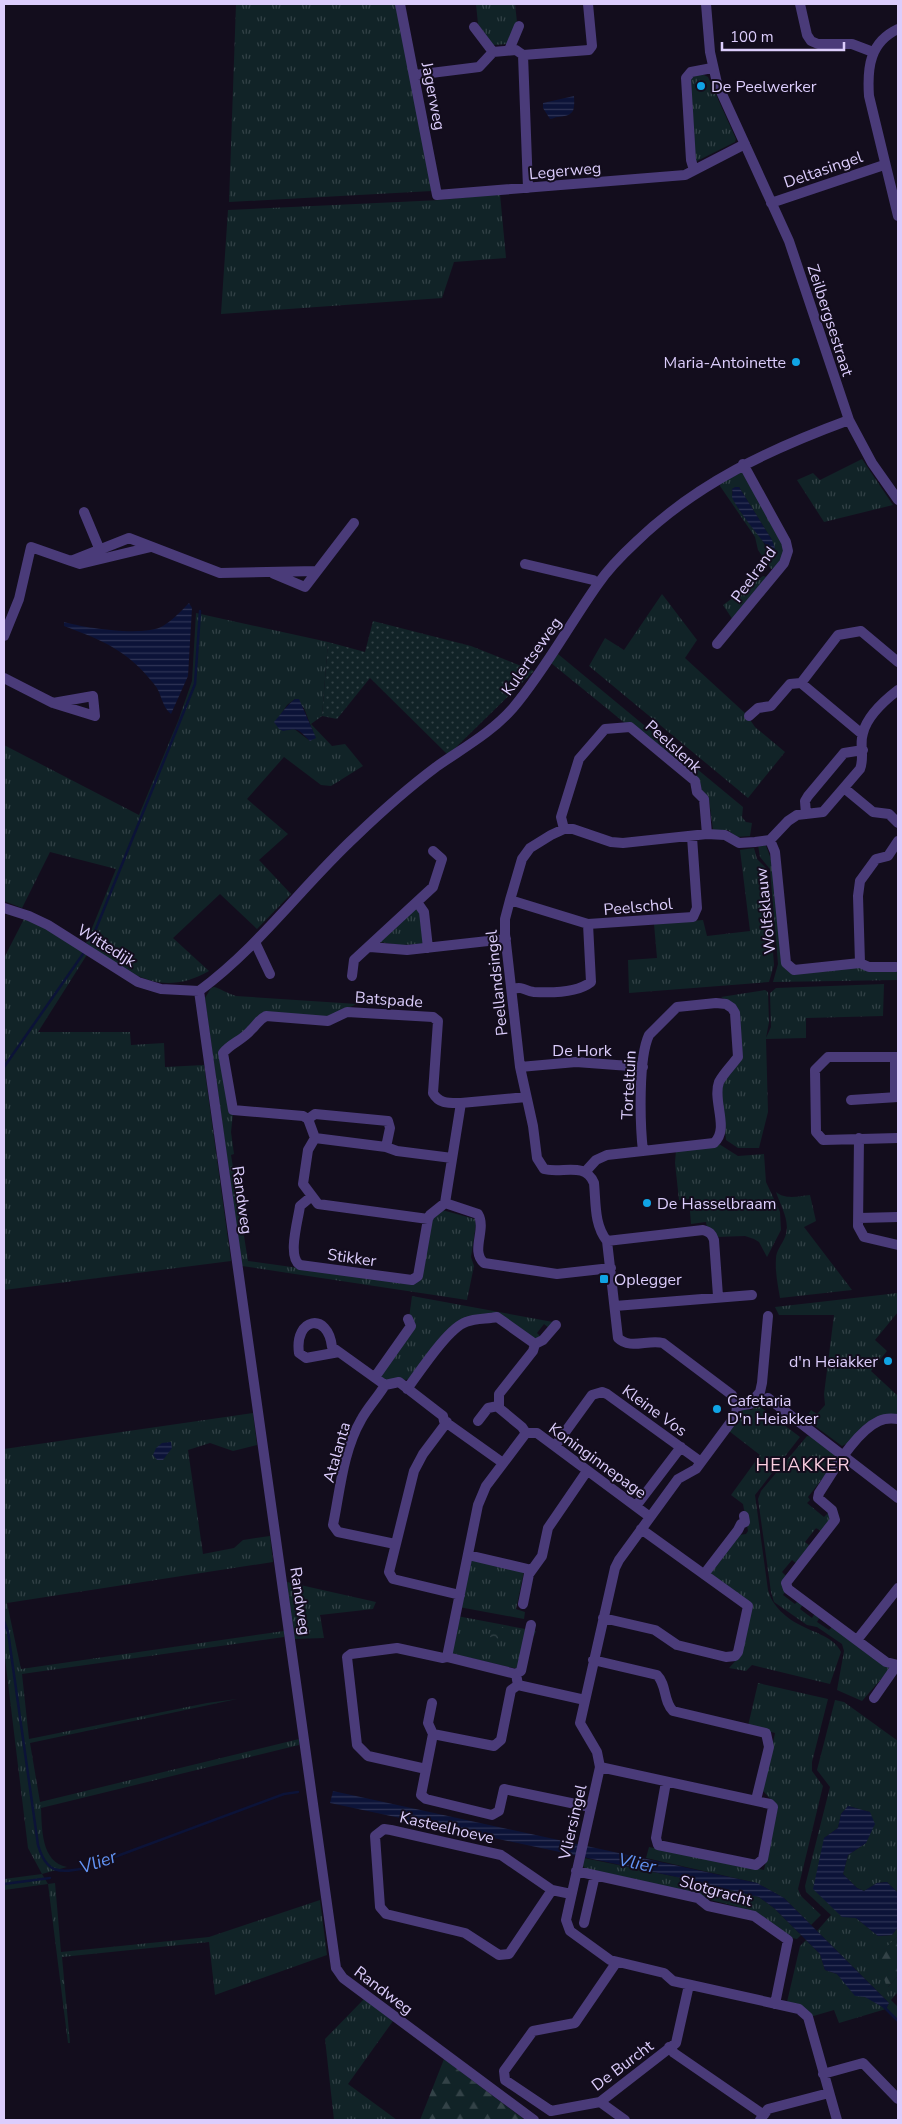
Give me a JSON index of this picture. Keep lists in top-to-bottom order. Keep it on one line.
{"streets":{"street":["Jagerweg","Deltasingel","Legerweg","Zeilbergsestraat","Peelrand","Kulertseweg","Peelslenk","Peelschol","Wolfsklauw","Wittedijk","Peellandsingel","Batspade","De Hork","Torteltuin","Randweg","Stikker","Kleine Vos","Atalanta","Koninginnepage","Vliersingel","Kasteelhoeve","Slotgracht","De Burcht"]},"crossings":[["Jagerweg","Legerweg"],["Deltasingel","Zeilbergsestraat"],["Zeilbergsestraat","Kulertseweg"],["Peelrand","Kulertseweg"],["Kulertseweg","Wittedijk"],["Kulertseweg","Randweg"],["Peelslenk","Peellandsingel"],["Peelschol","Peellandsingel"],["Wittedijk","Randweg"],["Peellandsingel","De Hork"],["Peellandsingel","Torteltuin"],["De Hork","Torteltuin"],["Kleine Vos","Koninginnepage"],["Kleine Vos","Vliersingel"],["Koninginnepage","Vliersingel"],["Vliersingel","Kasteelhoeve"],["Vliersingel","Slotgracht"],["Vliersingel","De Burcht"]],"districts":["HEIAKKER"],"water":["Vlier"],"places":{"other":["De Peelwerker","Maria-Antoinette","De Hasselbraam","d'n Heiakker","Cafetaria D'n Heiakker"],"transit":["Oplegger"]},"scale_bar":"100 m"}
